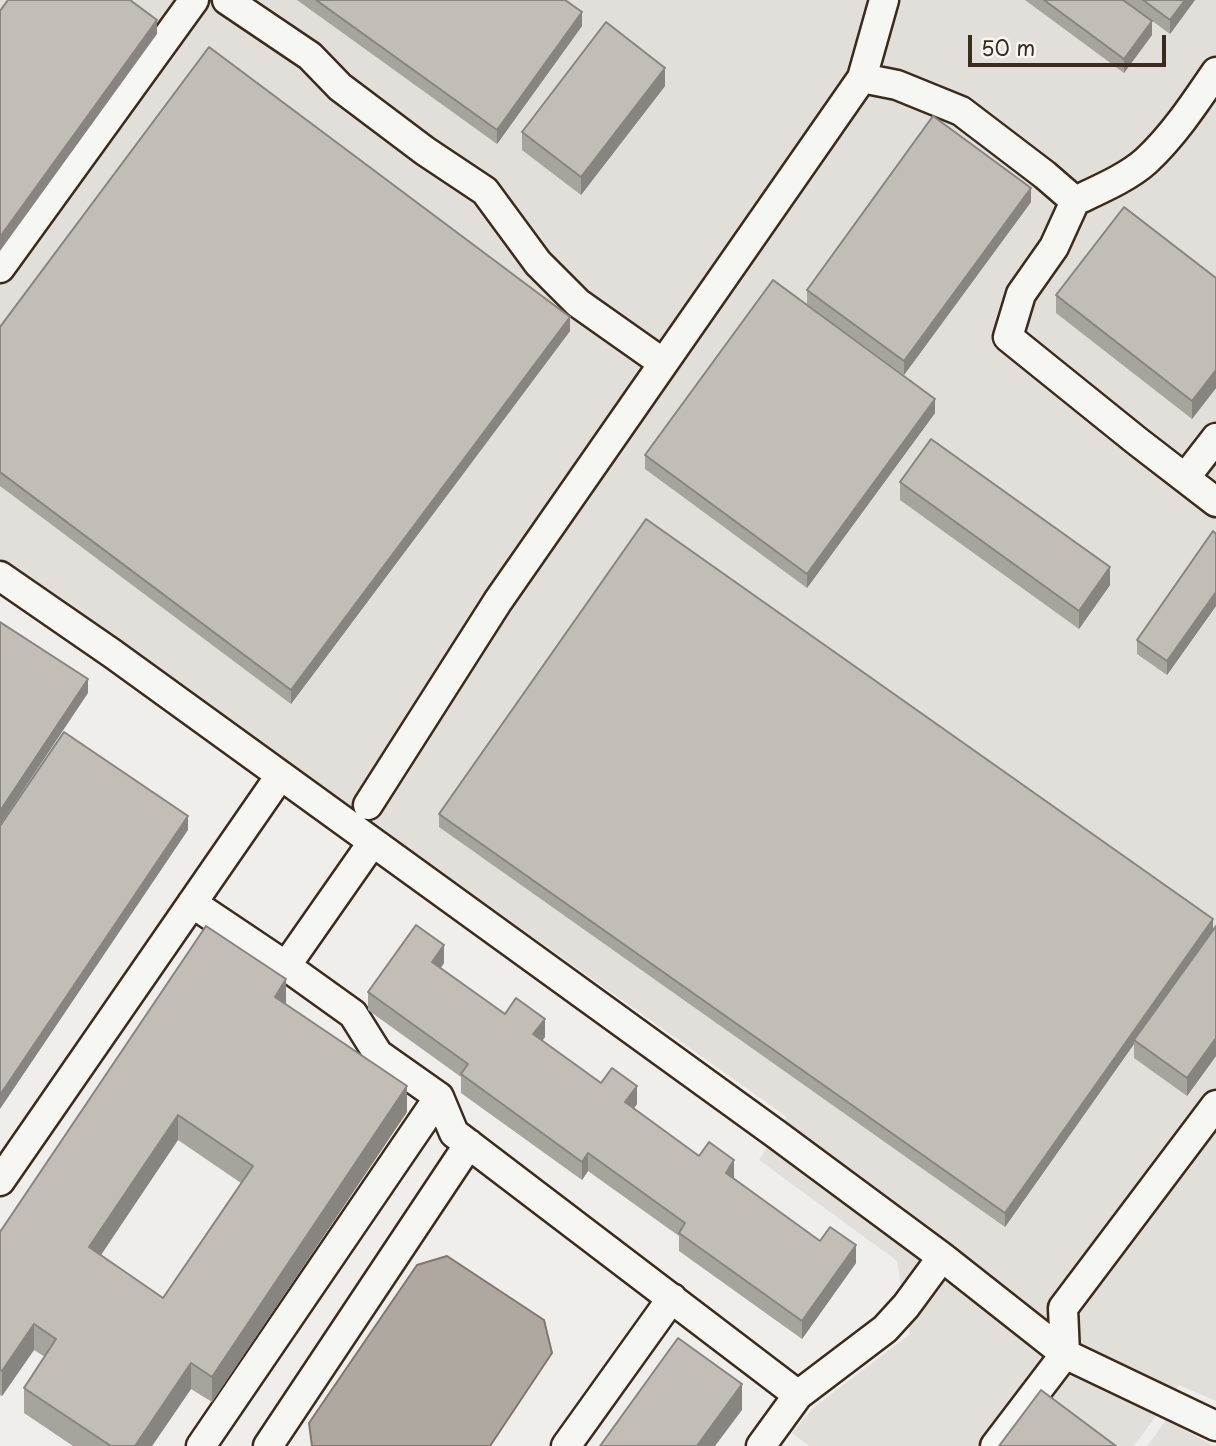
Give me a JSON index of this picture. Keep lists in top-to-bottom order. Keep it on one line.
{"scale_bar":"50 m"}
